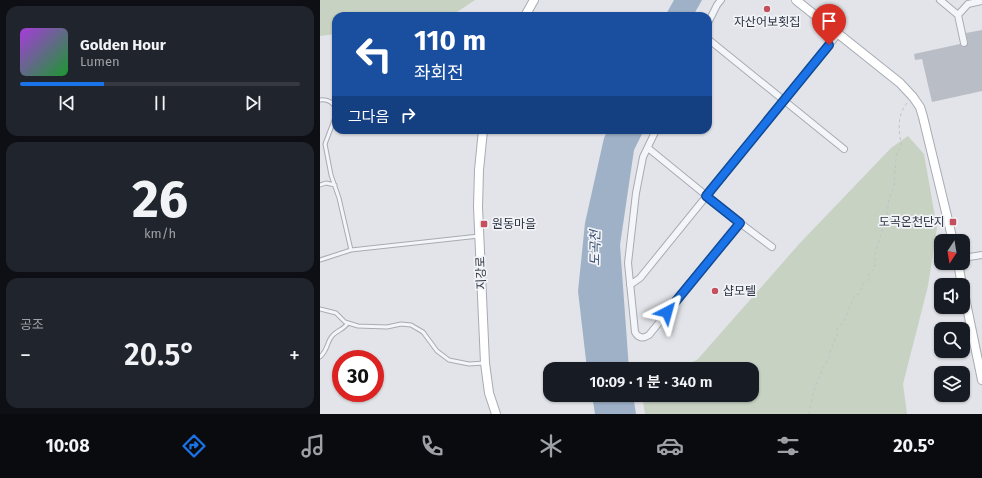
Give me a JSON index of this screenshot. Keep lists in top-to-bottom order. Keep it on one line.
{"streets":{"street":["지강로"]},"water":["도곡천"],"places":{"other":["자산어보횟집","샵모텔"],"transit":["도곡온천단지","원동마을"]},"north":"bottom","page":{"turn":["110 m","좌회전"],"song":["Golden Hour","Lumen"],"then":"그다음","tile":[["26","km/h"],"공조"],"heat":["−","20.5°","+"],"limit":"30","trip":"10:09 · 1 분 · 340 m","tabs":["10:08","20.5°"]}}
